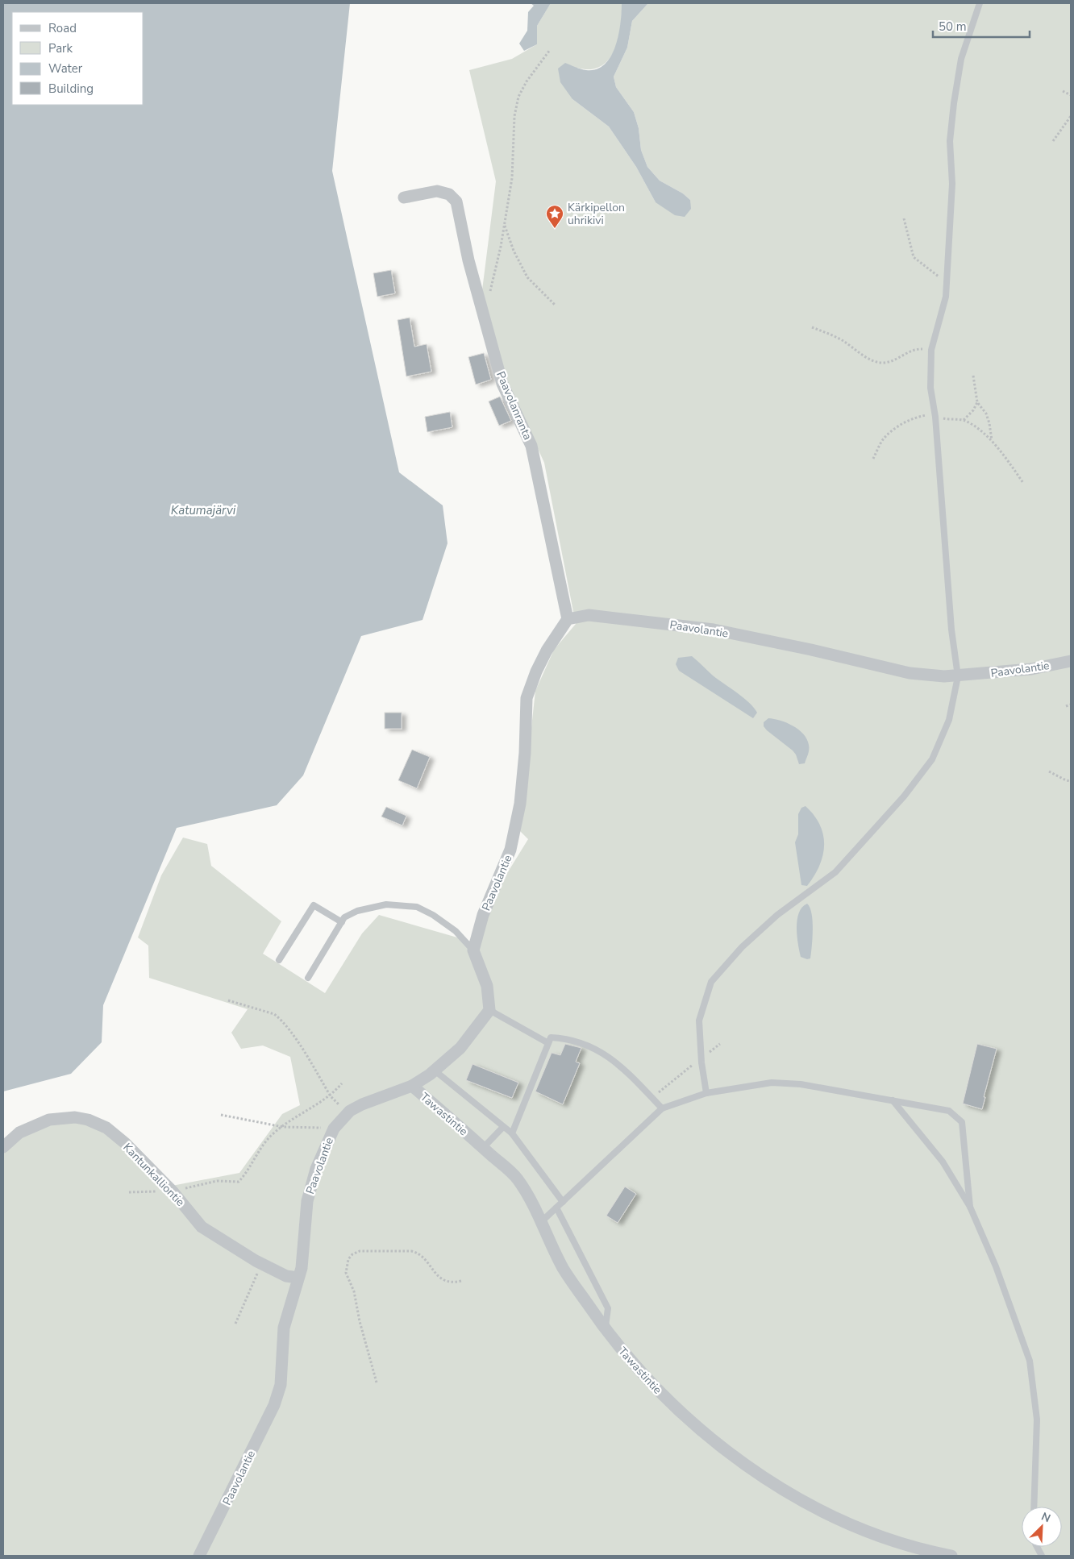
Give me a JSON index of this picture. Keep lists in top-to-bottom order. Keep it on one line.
{"streets":{"street":["Paavolanranta","Paavolantie","Tawastintie","Kantunkalliontie"]},"crossings":[["Paavolanranta","Paavolantie"],["Paavolantie","Tawastintie"],["Paavolantie","Kantunkalliontie"]],"water":["Katumajärvi"],"places":{"place":["Kärkipellon uhrikivi"]},"legend":["Road","Park","Water","Building"],"scale_bar":"50 m","north":"top right"}
